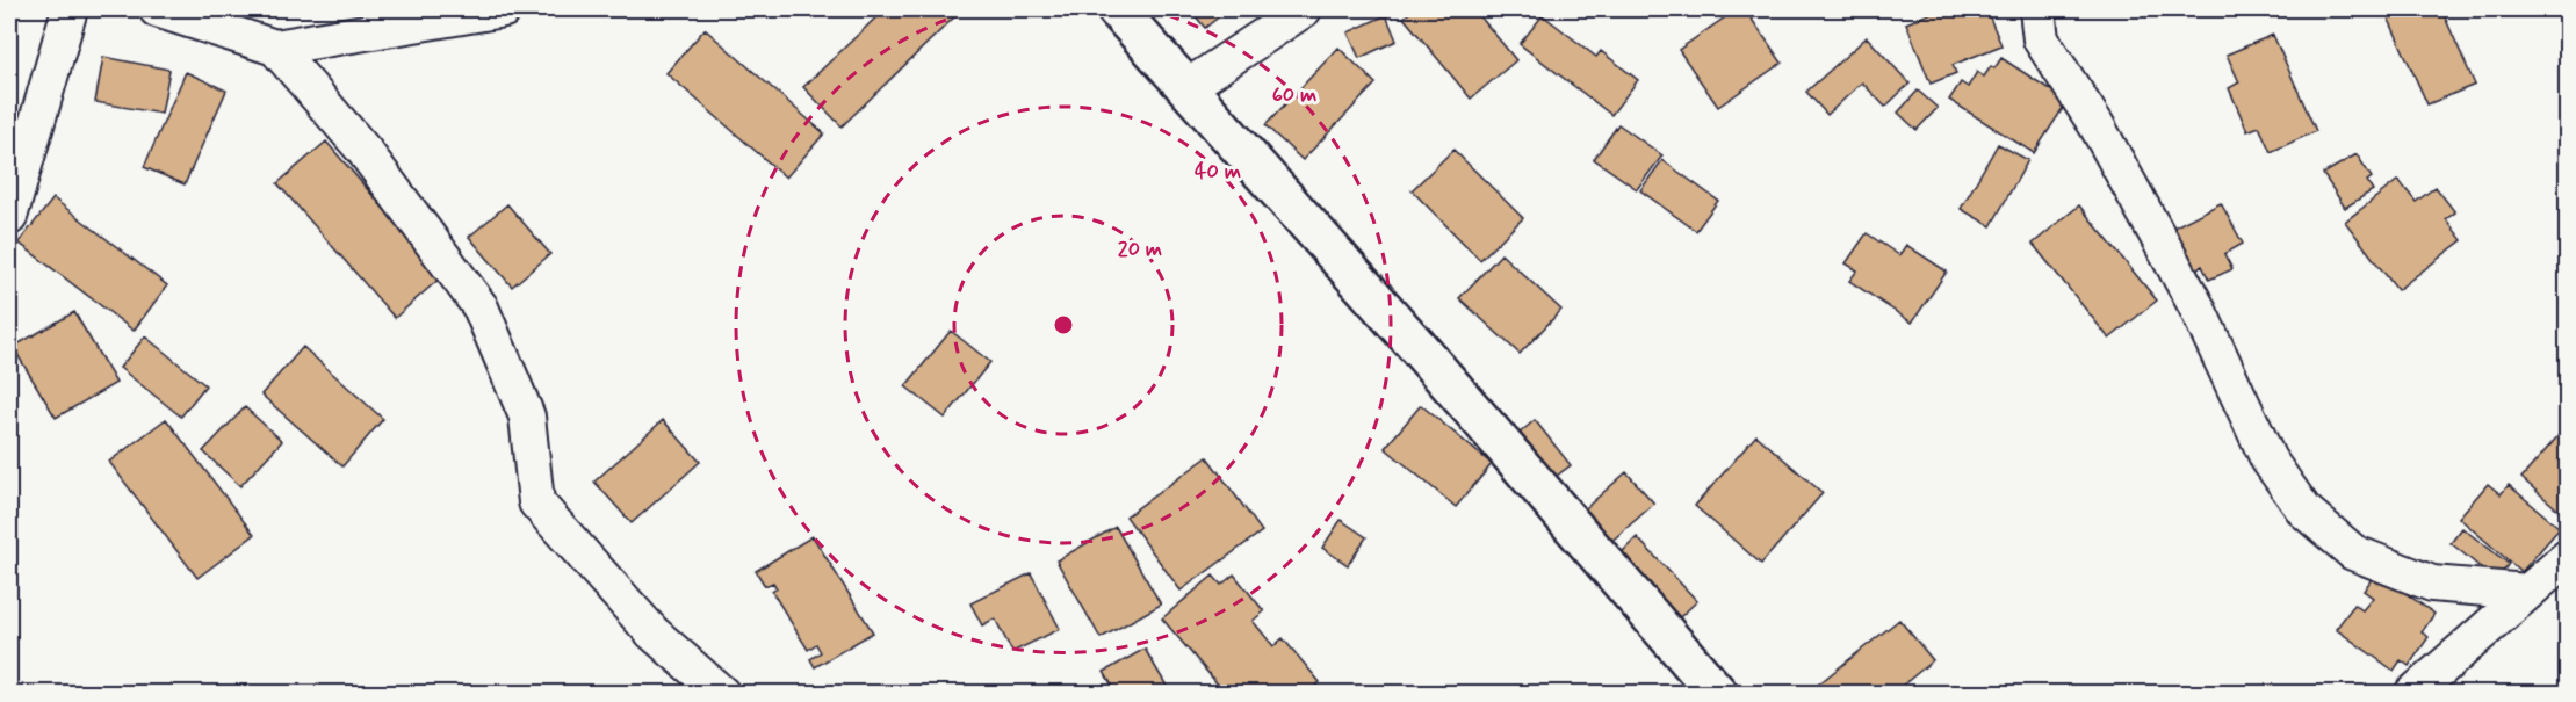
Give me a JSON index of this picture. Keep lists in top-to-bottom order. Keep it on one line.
{"rings":["60 m","40 m","20 m"]}
